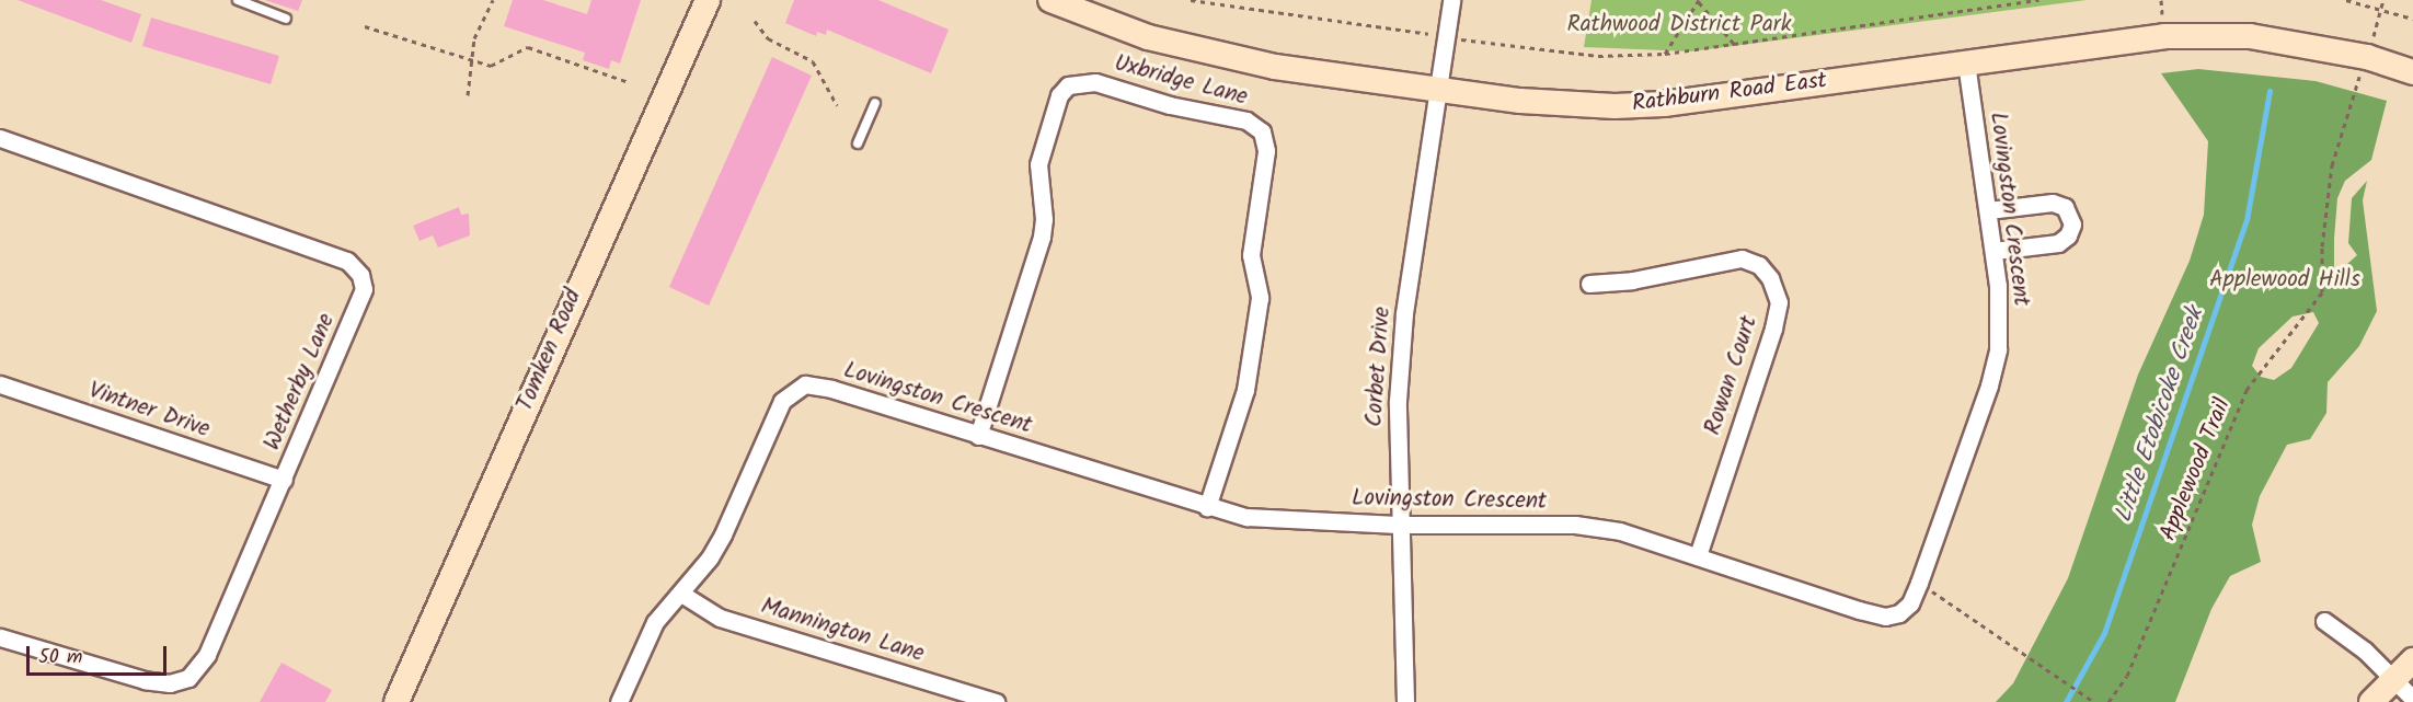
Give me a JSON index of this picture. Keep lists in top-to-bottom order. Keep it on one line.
{"streets":{"street":["Uxbridge Lane","Rathburn Road East","Lovingston Crescent","Tomken Road","Corbet Drive","Rowan Court","Wetherby Lane","Vintner Drive","Mannington Lane"],"path":["Applewood Trail"]},"crossings":[["Uxbridge Lane","Lovingston Crescent"],["Rathburn Road East","Lovingston Crescent"],["Rathburn Road East","Corbet Drive"],["Lovingston Crescent","Corbet Drive"],["Lovingston Crescent","Rowan Court"],["Lovingston Crescent","Mannington Lane"],["Wetherby Lane","Vintner Drive"]],"water":["Little Etobicoke Creek"],"parks":["Rathwood District Park","Applewood Hills"],"scale_bar":"50 m"}
